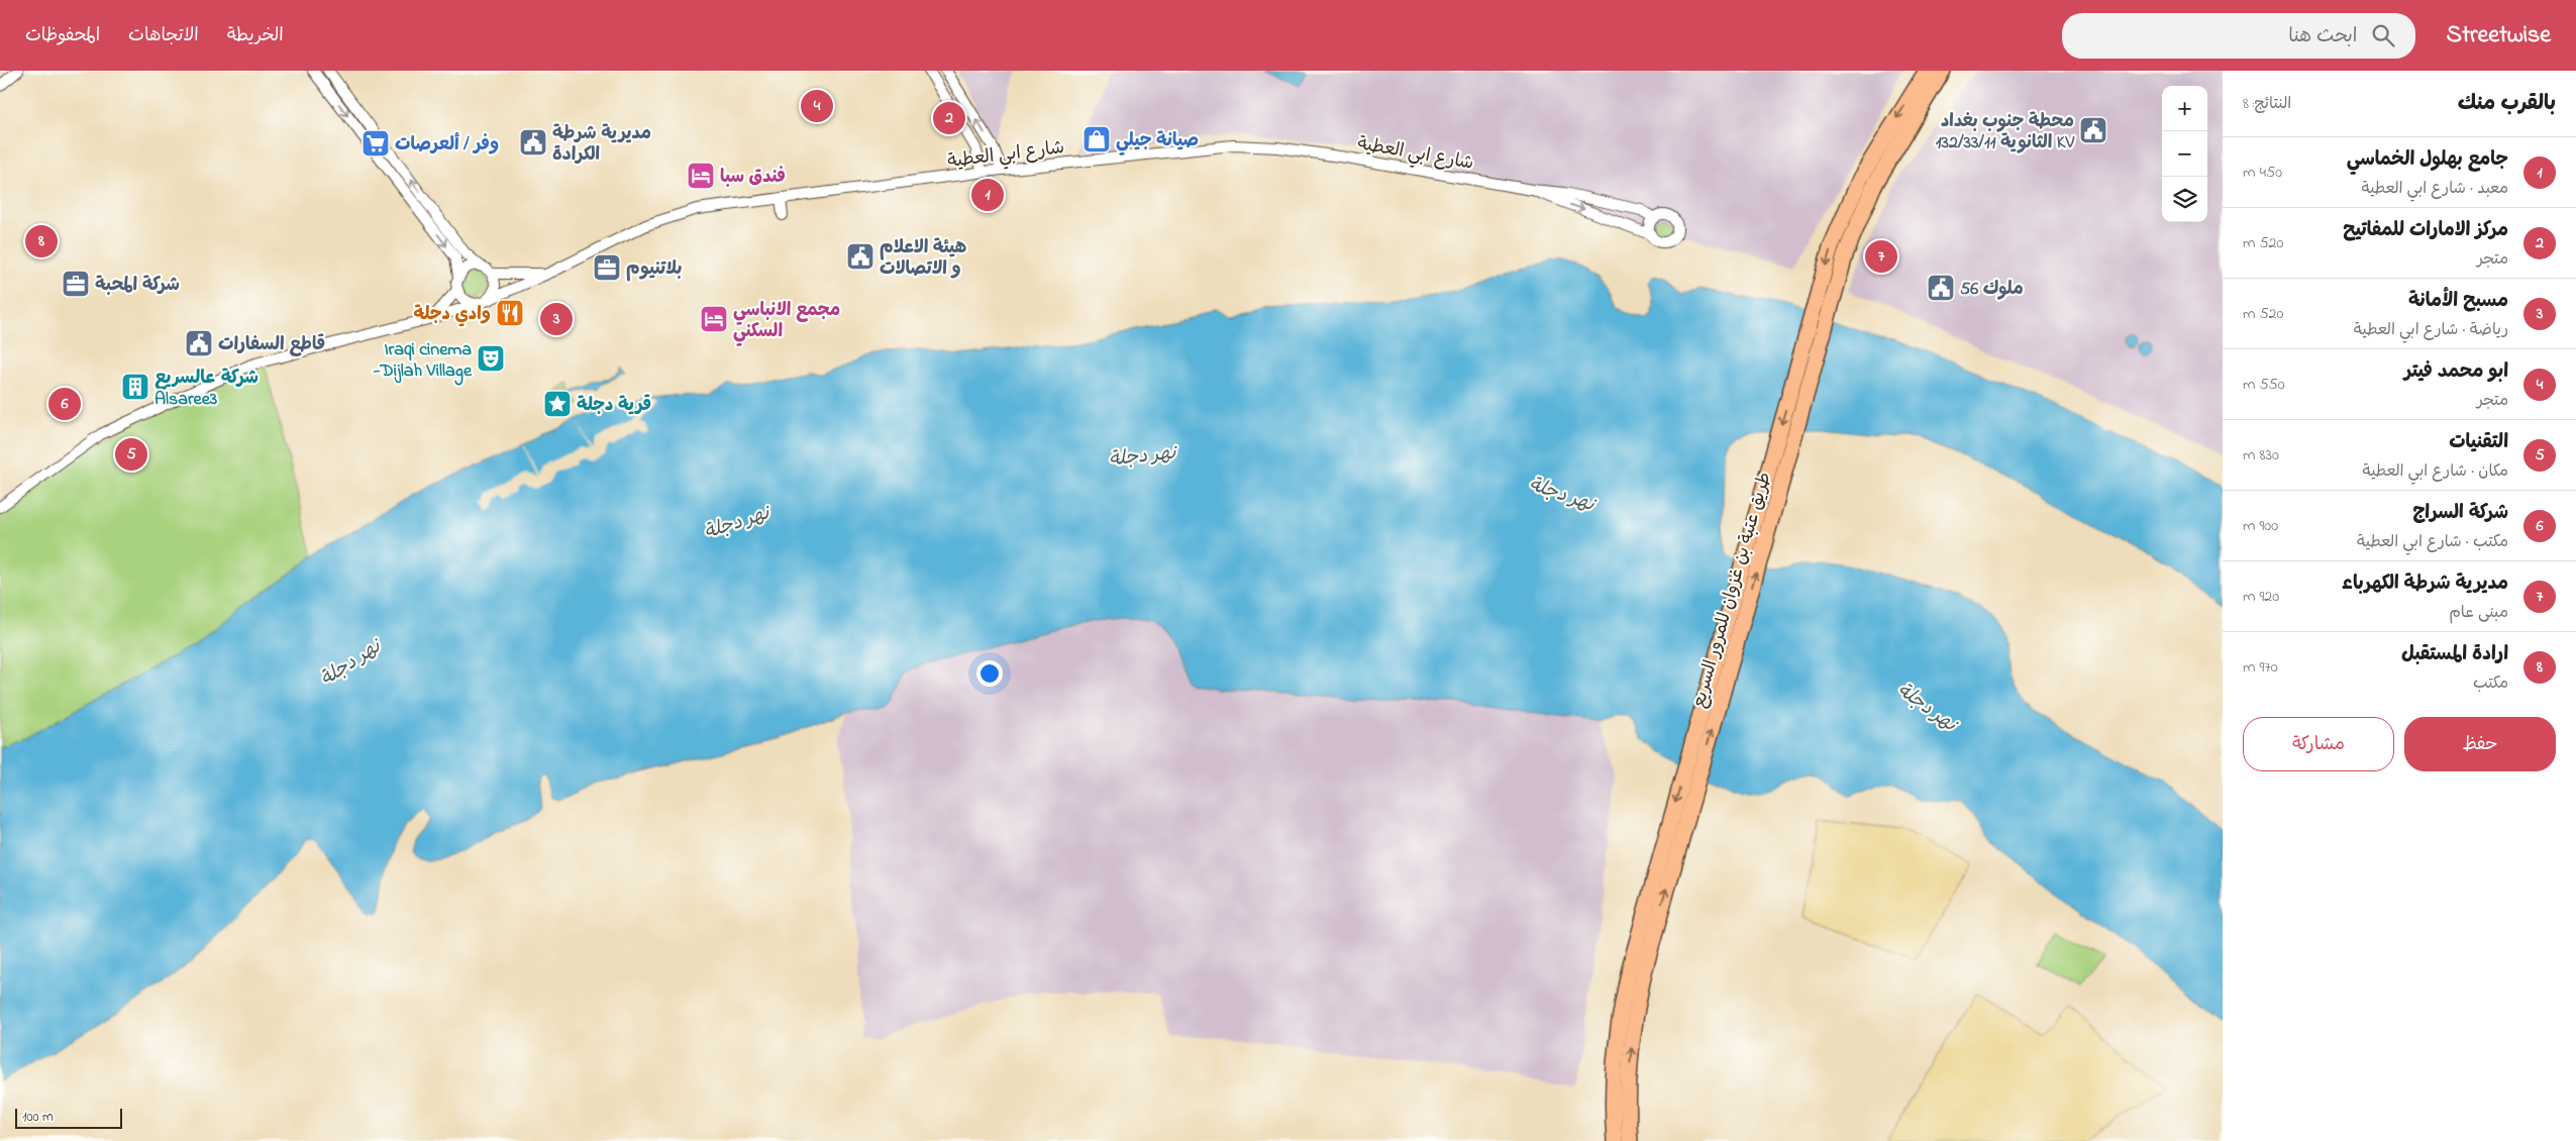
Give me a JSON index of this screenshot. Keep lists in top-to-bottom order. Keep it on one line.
{"streets":{"highway":["طريق عتبة بن غزوان للمرور السريع"],"street":["شارع ابي العطية"]},"water":["نهر دجلة"],"places":{"public building":["محطة جنوب بغداد الثانوية 132/33/11 KV","مديرية شرطة الكرادة","هيئة الاعلام و الاتصالات","ملوك 56","قاطع السفارات"],"shop":["صيانة جيلي"],"supermarket":["وفر / ألعرصات"],"hotel":["فندق سبا","مجمع الانباسي السكني"],"office":["بلاتنيوم","شركة المحبة"],"restaurant":["وادي دجلة"],"theatre":["Iraqi cinema -Dijlah Village"],"building":["شركة عالسريع Alsaree3"],"place":["قرية دجلة"]},"scale_bar":"100 m","page":{"header":"Streetwise","search":"ابحث هنا","nav":["الخريطة","الاتجاهات","المحفوظات"],"heading":["بالقرب منك","النتائج: 8"],"map_buttons":["+","−"],"pins":["4","2","1","8","7","3","6","5"],"list":[{"mark":"1","name":"جامع بهلول الخماسي","note":"معبد · شارع ابي العطية","value":"450 m"},{"mark":"2","name":"مركز الامارات للمفاتيح","note":"متجر","value":"520 m"},{"mark":"3","name":"مسبح الأمانة","note":"رياضة · شارع ابي العطية","value":"520 m"},{"mark":"4","name":"ابو محمد فيتر","note":"متجر","value":"550 m"},{"mark":"5","name":"التقنيات","note":"مكان · شارع ابي العطية","value":"830 m"},{"mark":"6","name":"شركة السراج","note":"مكتب · شارع ابي العطية","value":"900 m"},{"mark":"7","name":"مديرية شرطة الكهرباء","note":"مبنى عام","value":"920 m"},{"mark":"8","name":"ارادة المستقبل","note":"مكتب","value":"970 m"}],"buttons":["حفظ","مشاركة"],"scale":"100 m"}}
